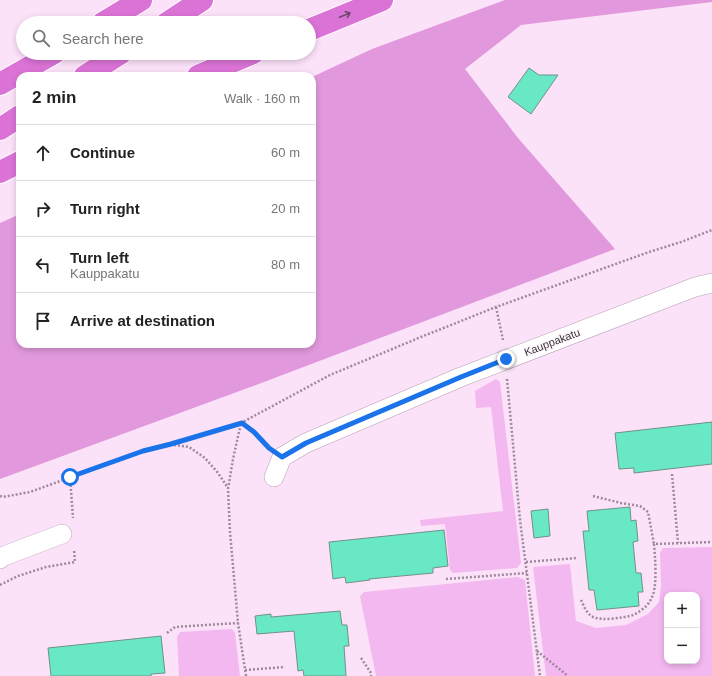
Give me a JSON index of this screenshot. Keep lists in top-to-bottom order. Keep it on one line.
{"streets":{"street":["Kauppakatu"]},"page":{"search":"Search here","heading":["2 min","Walk · 160 m"],"list":[["Continue","60 m"],["Turn right","20 m"],["Turn left","Kauppakatu","80 m"],"Arrive at destination"],"map_buttons":["+","−"]}}
